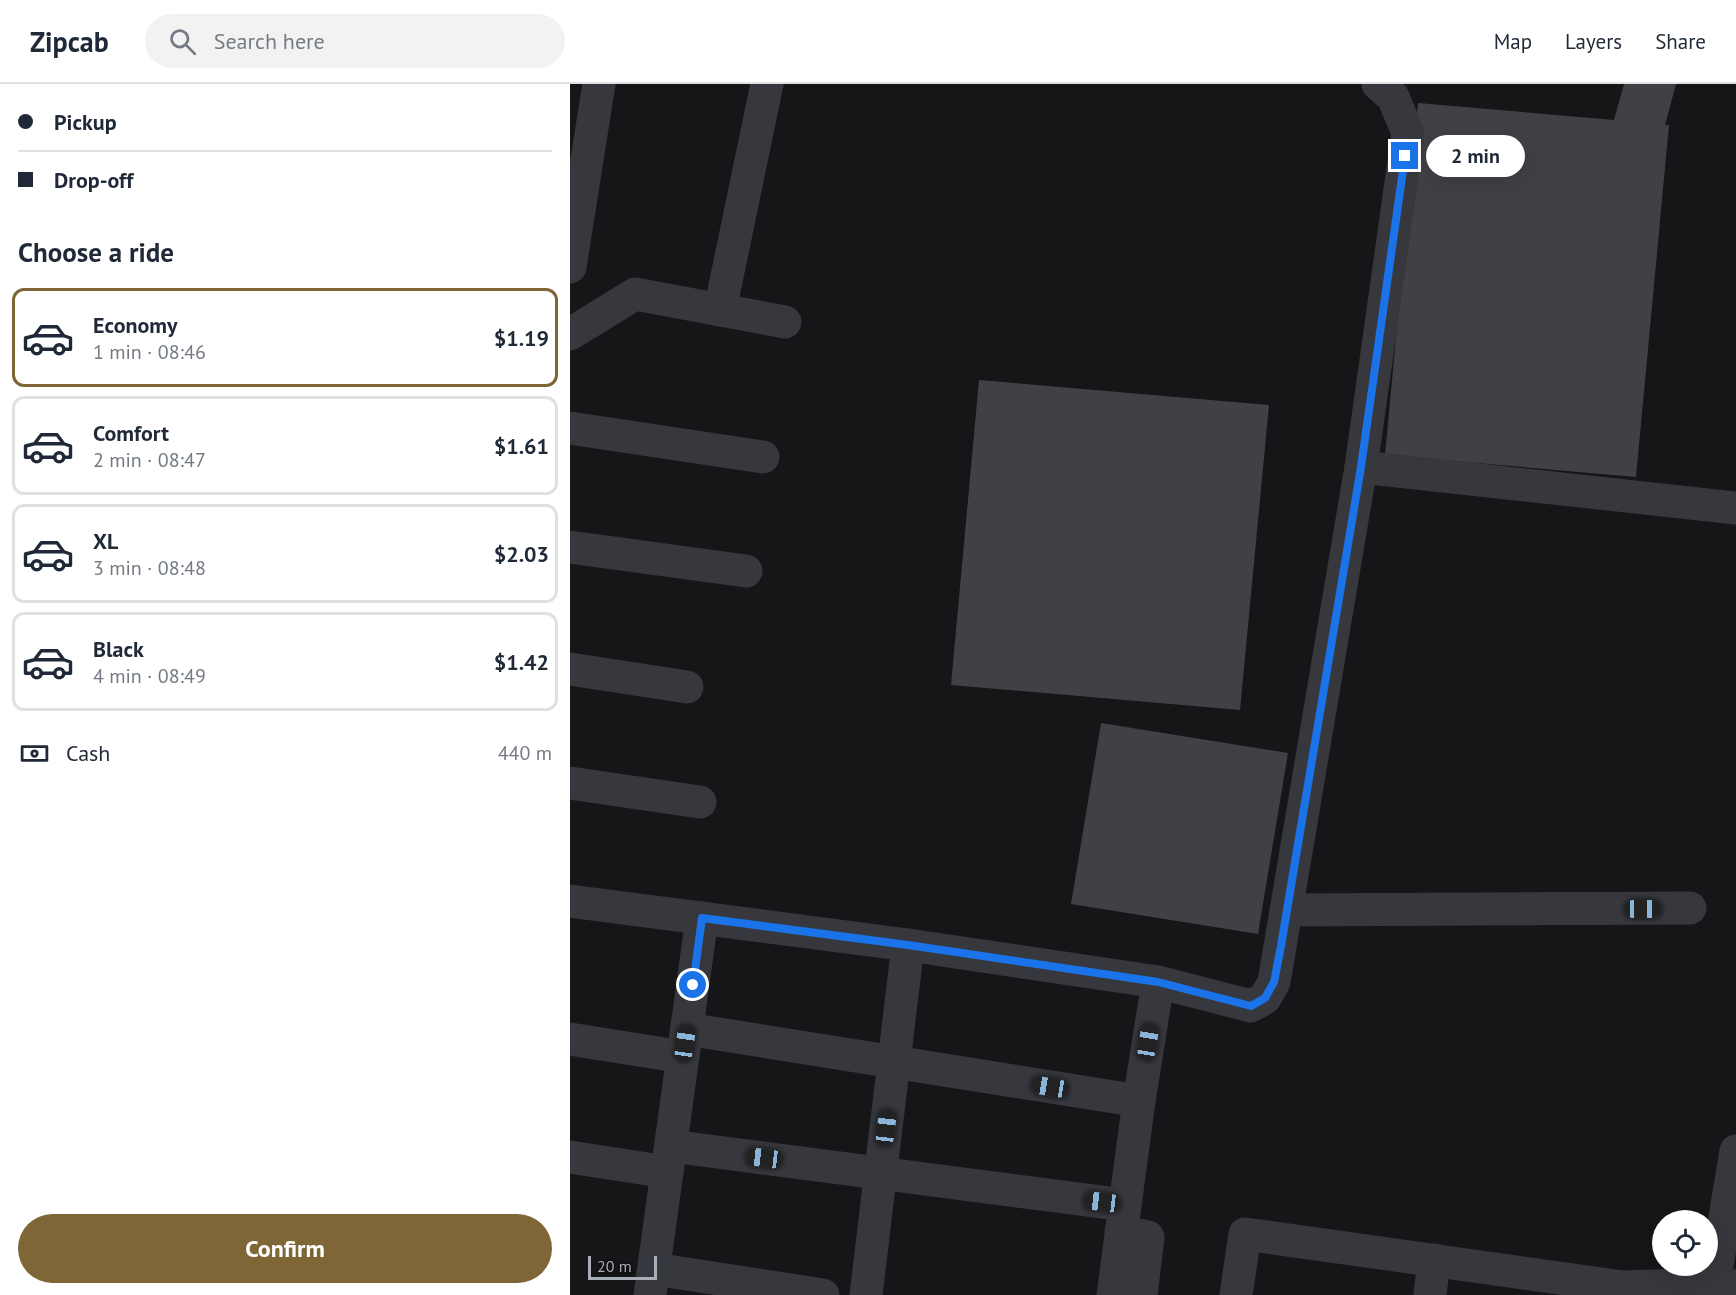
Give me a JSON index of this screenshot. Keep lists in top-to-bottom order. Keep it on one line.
{"scale_bar":"20 m","page":{"header":"Zipcab","search":"Search here","nav":["Map","Layers","Share"],"banner":["Pickup","Drop-off"],"bubble":"2 min","heading":"Choose a ride","list":[{"name":"Economy","note":"1 min · 08:46","value":"$1.19"},{"name":"Comfort","note":"2 min · 08:47","value":"$1.61"},{"name":"XL","note":"3 min · 08:48","value":"$2.03"},{"name":"Black","note":"4 min · 08:49","value":"$1.42"}],"pay":["Cash","440 m"],"buttons":"Confirm","scale":"20 m"}}
